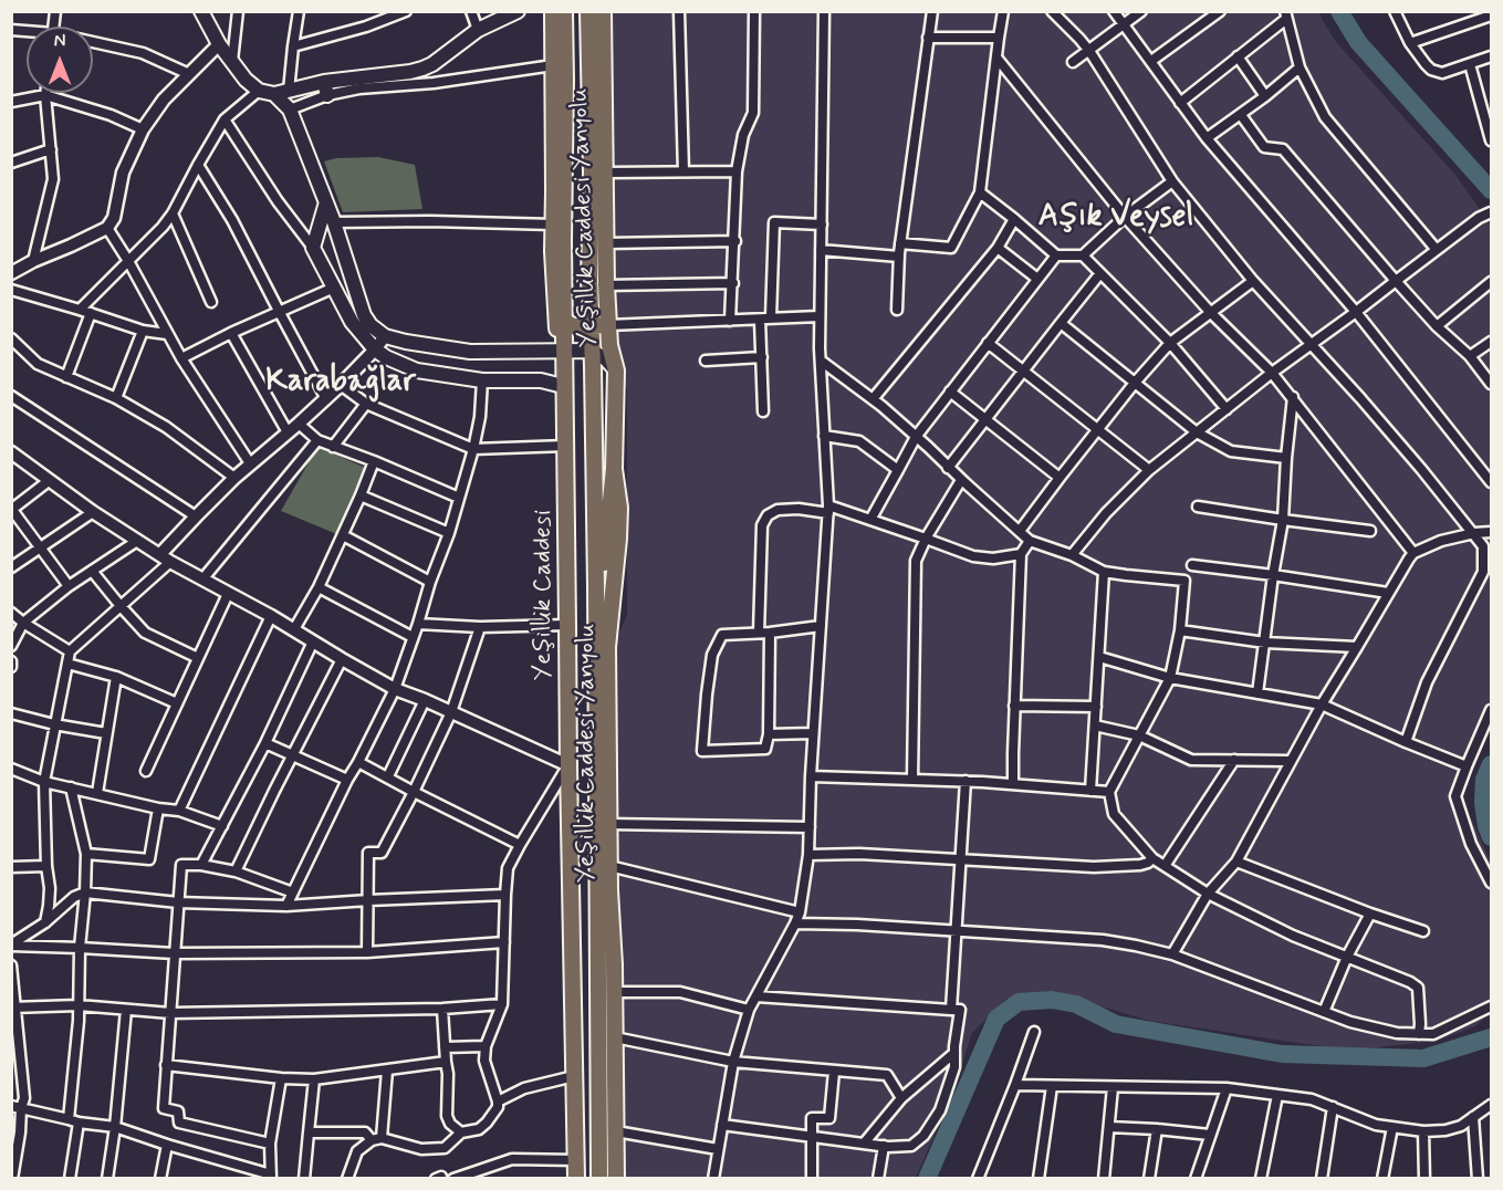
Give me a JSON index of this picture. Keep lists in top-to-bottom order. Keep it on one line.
{"streets":{"main road":["Yeşillik Caddesi Yanyolu","Yeşillik Caddesi"]},"crossings":[["Yeşillik Caddesi Yanyolu","Yeşillik Caddesi"]],"districts":["Aşık Veysel","Karabağlar"],"north":"top"}
